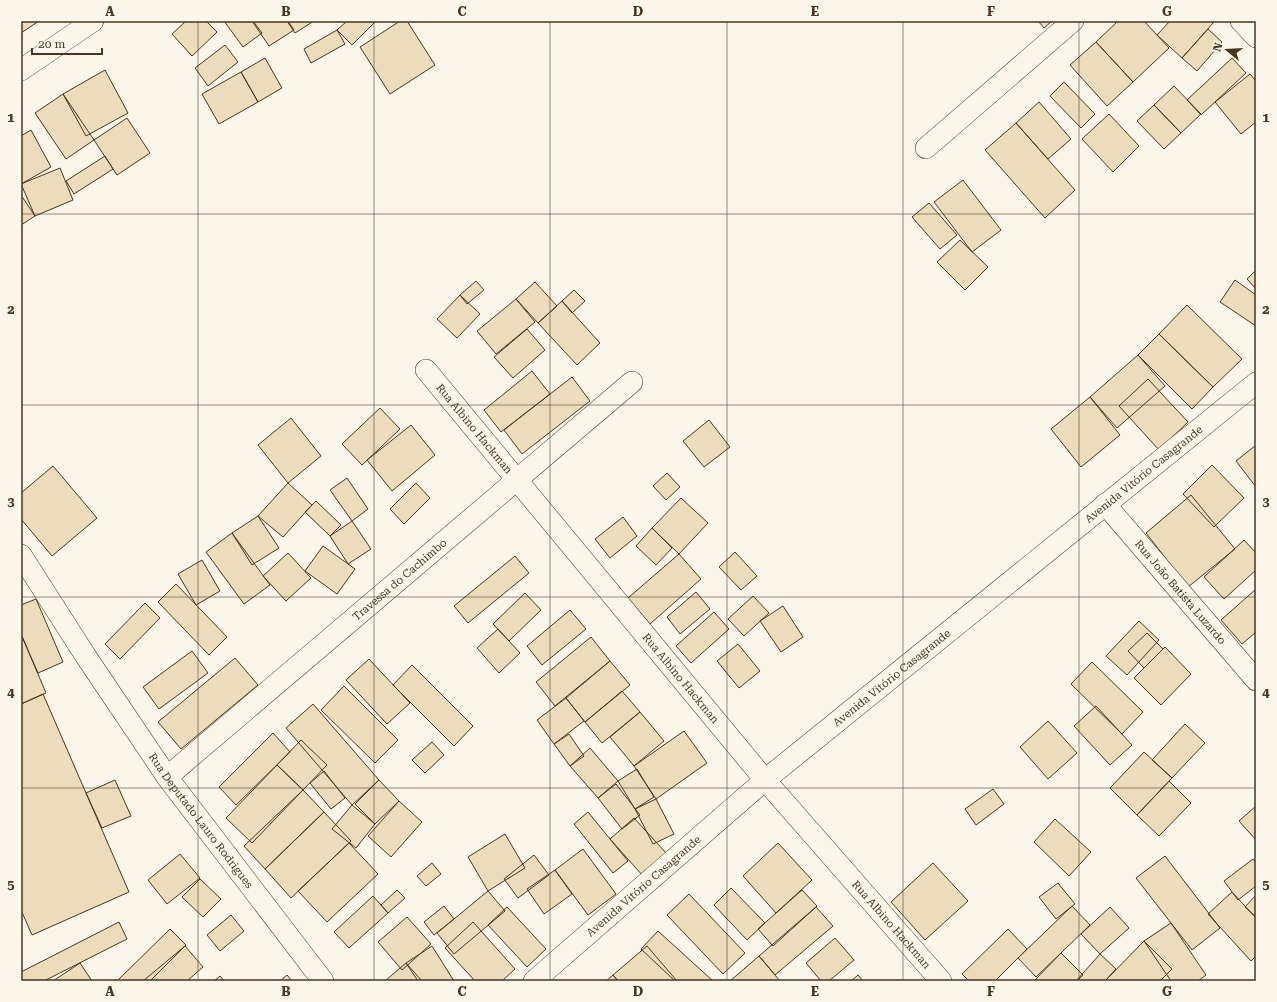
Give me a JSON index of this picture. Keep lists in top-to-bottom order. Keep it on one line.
{"streets":{"street":["Rua Albino Hackman","Avenida Vitório Casagrande","Travessa do Cachimbo","Rua João Batista Luzardo","Rua Deputado Lauro Rodrigues"]},"crossings":[["Rua Albino Hackman","Avenida Vitório Casagrande"],["Rua Albino Hackman","Travessa do Cachimbo"],["Avenida Vitório Casagrande","Rua João Batista Luzardo"],["Travessa do Cachimbo","Rua Deputado Lauro Rodrigues"]],"scale_bar":"20 m","north":"left","grid":{"columns":["A","B","C","D","E","F","G"],"rows":["1","2","3","4","5"]}}
